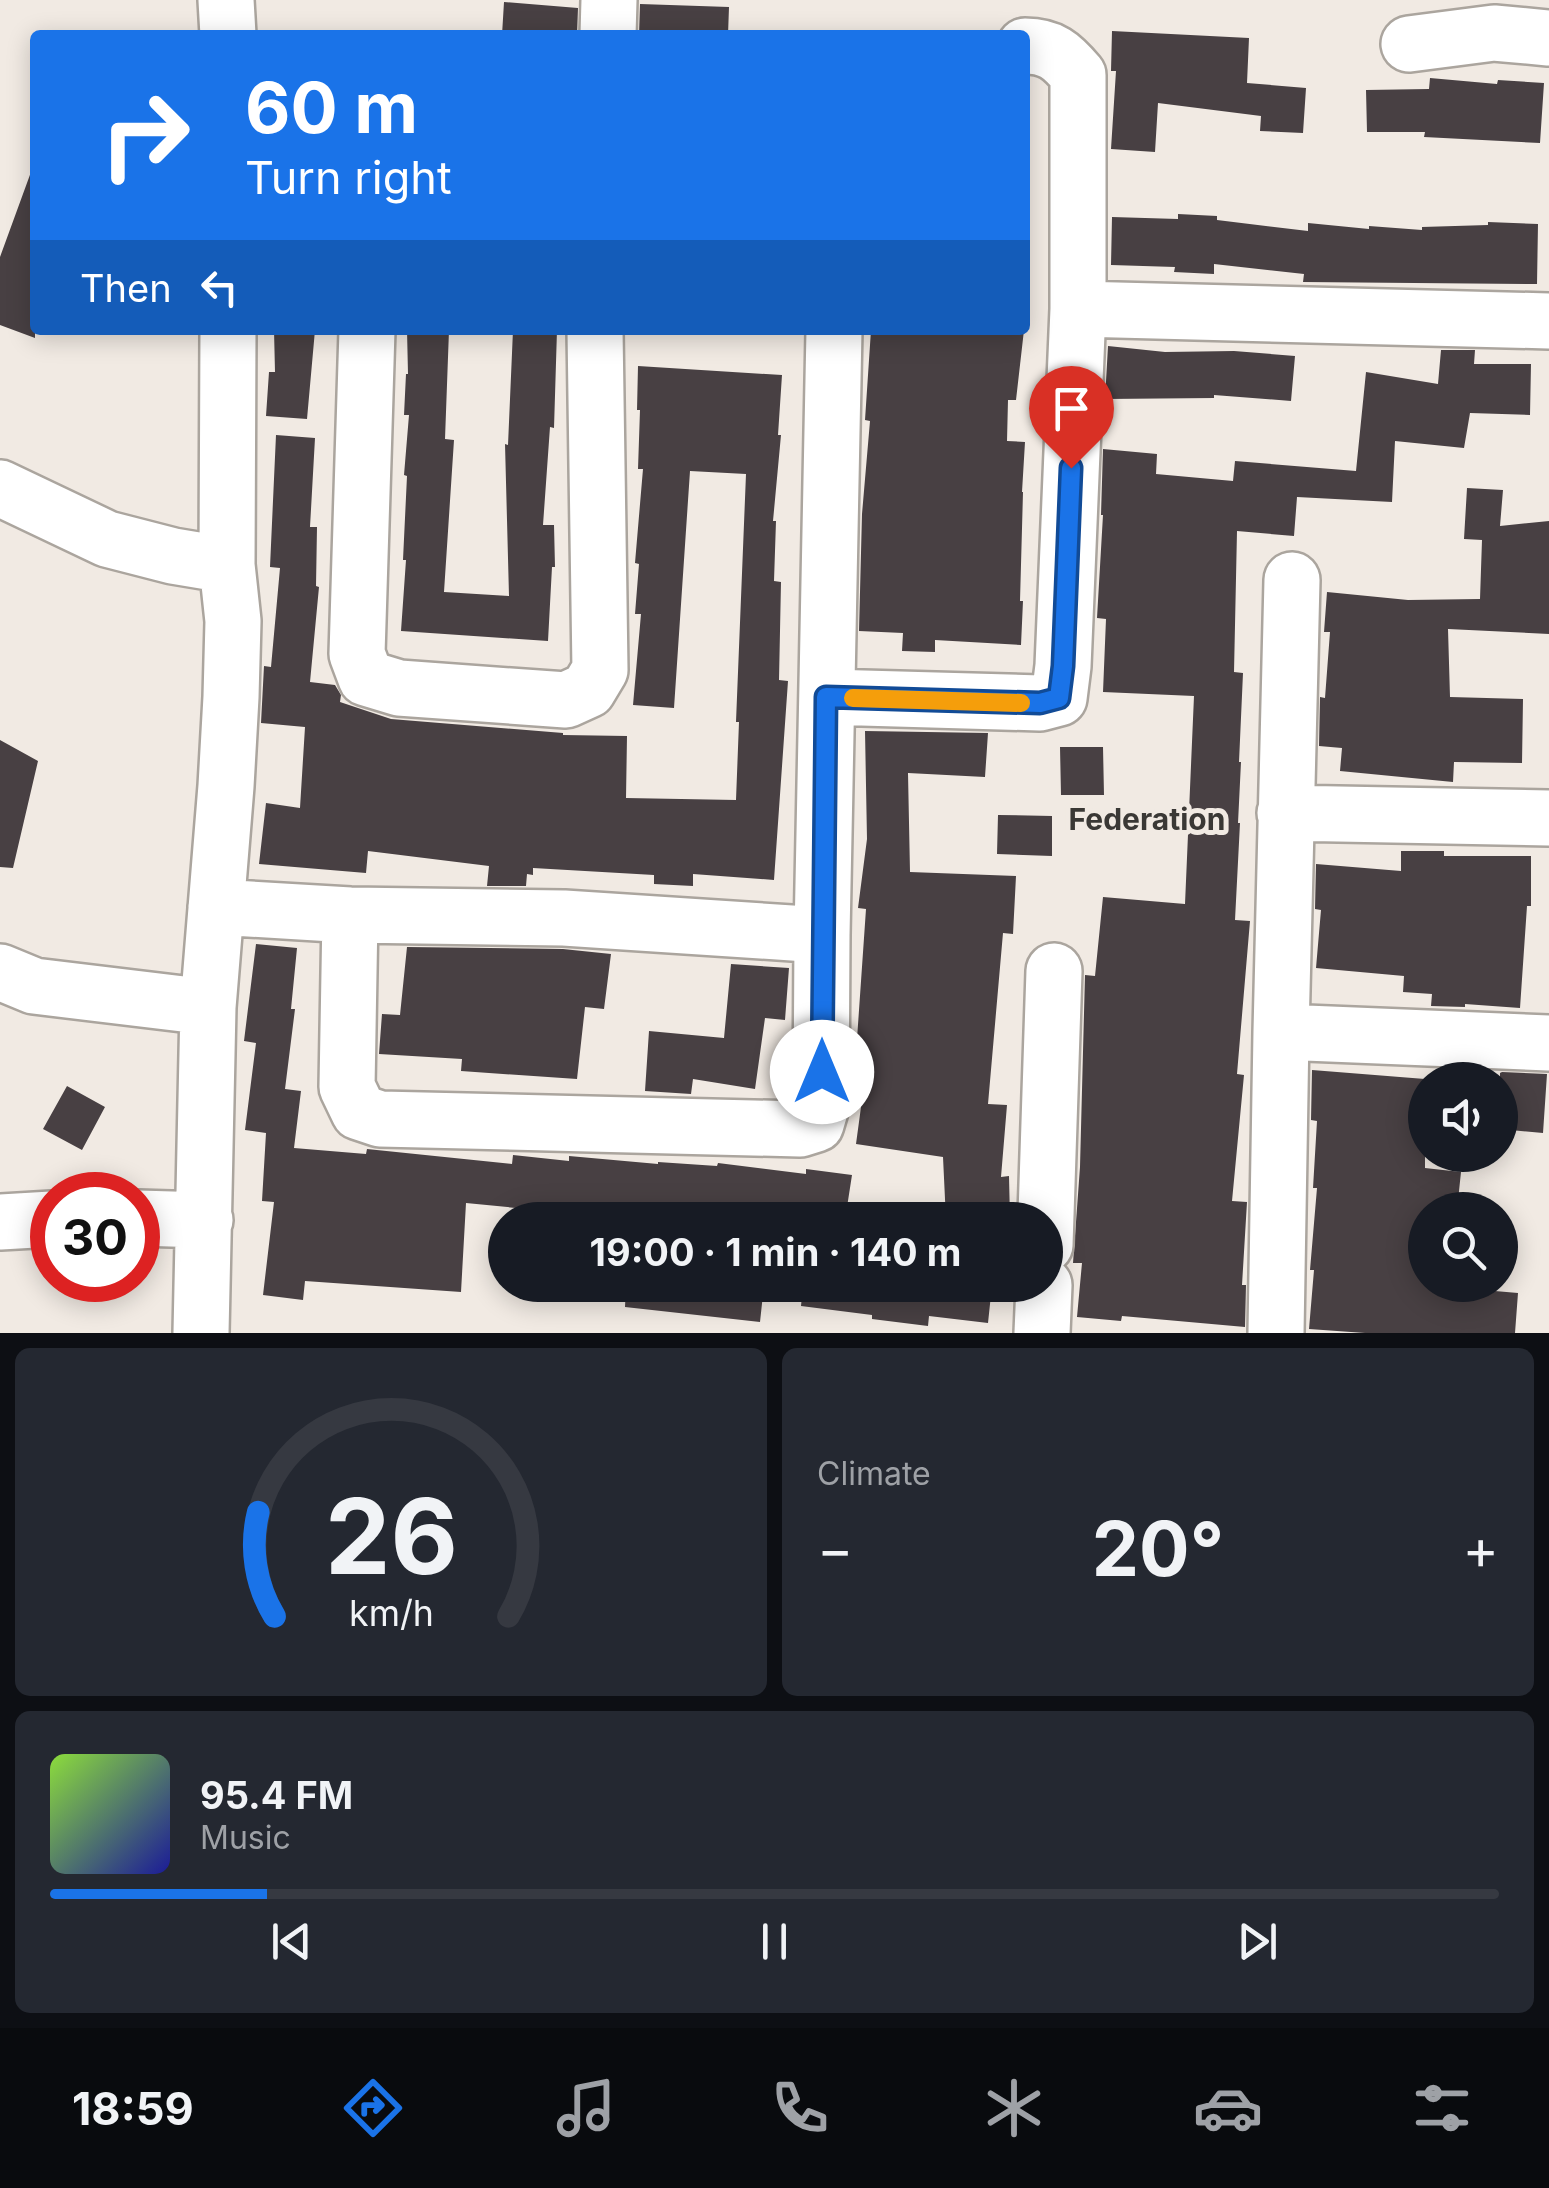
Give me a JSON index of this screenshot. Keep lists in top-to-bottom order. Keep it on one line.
{"districts":["Federation"],"page":{"turn":["60 m","Turn right"],"then":"Then","limit":"30","trip":"19:00 · 1 min · 140 m","tile":"Climate","heat":["−","20°","+"],"song":["95.4 FM","Music"],"tabs":"18:59","gauge":["26","km/h"]}}
